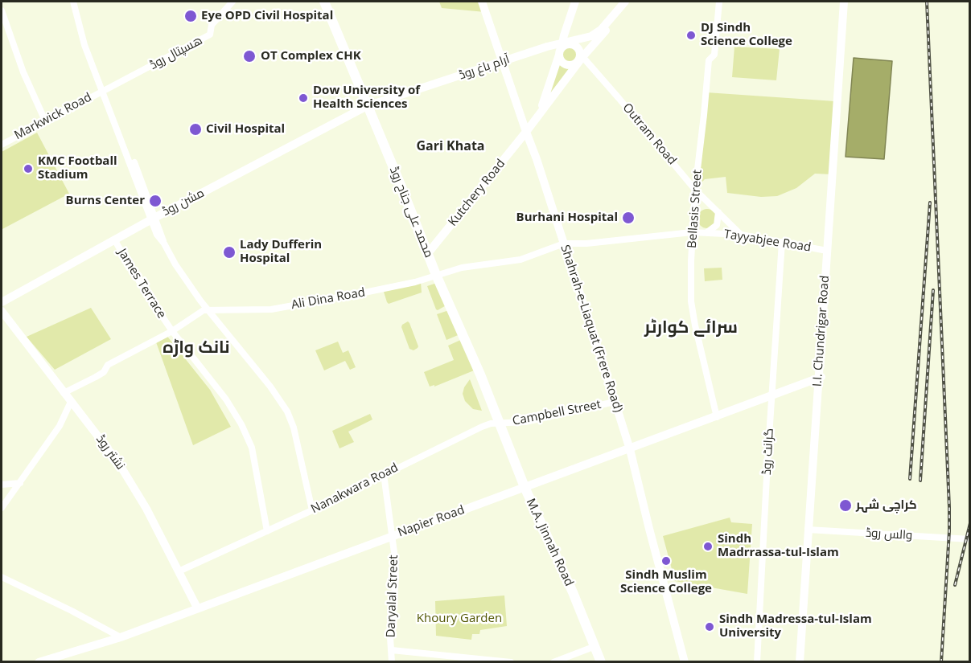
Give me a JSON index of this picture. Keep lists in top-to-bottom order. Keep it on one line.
{"streets":{"highway":["محمد علی جناح روڈ","M.A. Jinnah Road"],"main road":["آرام باغ روڈ","Kutchery Road","مشن روڈ","Shahrah-e-Liaquat (Frere Road)","I.I. Chundrigar Road","نشتر روڈ","Napier Road"],"street":["ھسپتال روڈ","Markwick Road","Outram Road","Bellasis Street","Tayyabjee Road","James Terrace","Ali Dina Road","Campbell Street","گرانٹ روڈ","Nanakwara Road","والس روڈ","Daryalal Street"]},"crossings":[["ھسپتال روڈ","Markwick Road"],["آرام باغ روڈ","Outram Road"],["آرام باغ روڈ","مشن روڈ"],["آرام باغ روڈ","محمد علی جناح روڈ"],["آرام باغ روڈ","Shahrah-e-Liaquat (Frere Road)"],["Outram Road","Bellasis Street"],["Outram Road","Tayyabjee Road"],["Kutchery Road","محمد علی جناح روڈ"],["Kutchery Road","Shahrah-e-Liaquat (Frere Road)"],["مشن روڈ","محمد علی جناح روڈ"],["مشن روڈ","James Terrace"],["Bellasis Street","Tayyabjee Road"],["Bellasis Street","Napier Road"],["محمد علی جناح روڈ","Ali Dina Road"],["محمد علی جناح روڈ","Campbell Street"],["محمد علی جناح روڈ","Nanakwara Road"],["محمد علی جناح روڈ","M.A. Jinnah Road"],["Tayyabjee Road","Ali Dina Road"],["Tayyabjee Road","Shahrah-e-Liaquat (Frere Road)"],["Tayyabjee Road","I.I. Chundrigar Road"],["Tayyabjee Road","گرانٹ روڈ"],["James Terrace","Nanakwara Road"],["Shahrah-e-Liaquat (Frere Road)","Campbell Street"],["Shahrah-e-Liaquat (Frere Road)","Napier Road"],["I.I. Chundrigar Road","Napier Road"],["I.I. Chundrigar Road","والس روڈ"],["Campbell Street","Nanakwara Road"],["Campbell Street","M.A. Jinnah Road"],["گرانٹ روڈ","Napier Road"],["نشتر روڈ","Nanakwara Road"],["نشتر روڈ","Napier Road"],["Nanakwara Road","M.A. Jinnah Road"],["Nanakwara Road","Daryalal Street"],["Napier Road","M.A. Jinnah Road"],["Napier Road","Daryalal Street"]],"districts":["Gari Khata","سرائے کوارٹر","نانک واڑہ"],"parks":["Khoury Garden"],"places":["Eye OPD Civil Hospital","DJ Sindh Science College","OT Complex CHK","Dow University of Health Sciences","Civil Hospital","KMC Football Stadium","Burns Center","Burhani Hospital","Lady Dufferin Hospital","کراچی شہر","Sindh Madrrassa-tul-Islam","Sindh Muslim Science College","Sindh Madressa-tul-Islam University"]}
